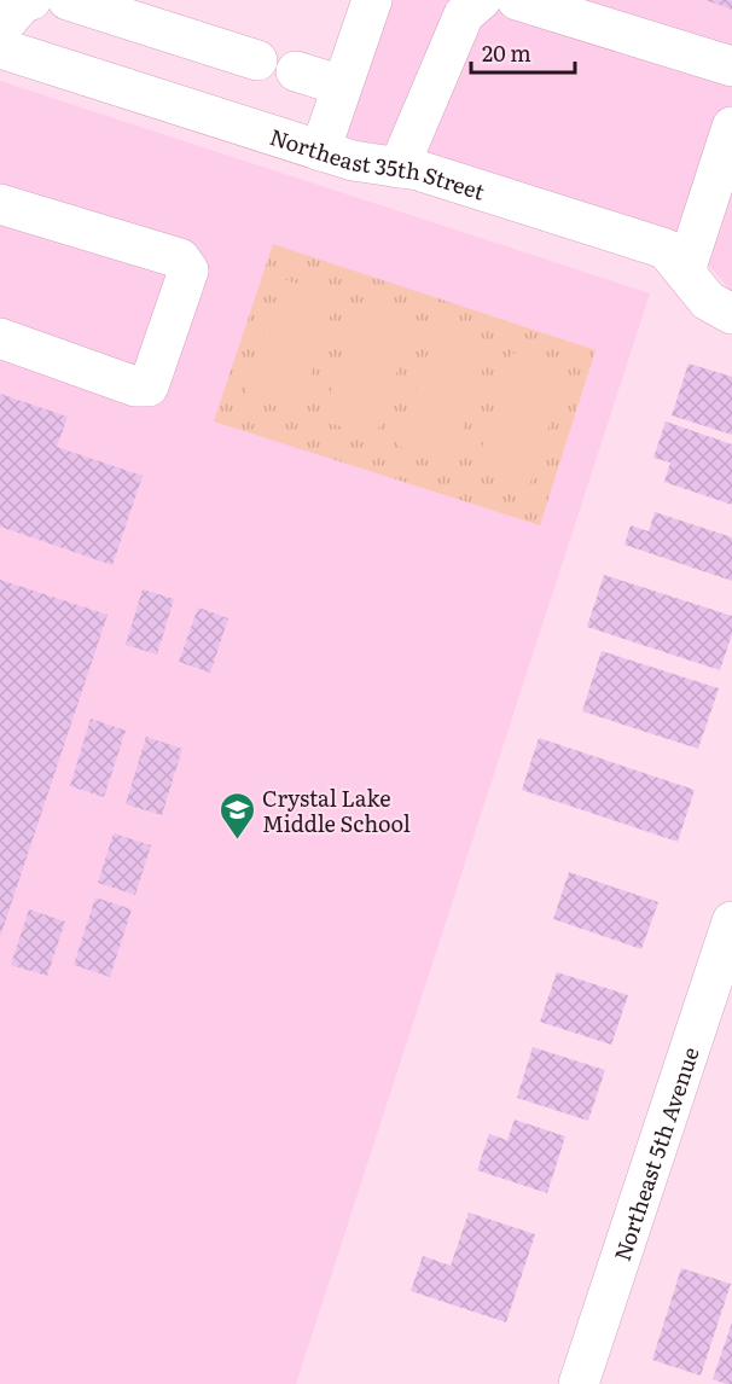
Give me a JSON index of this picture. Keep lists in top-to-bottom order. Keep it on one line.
{"streets":{"street":["Northeast 35th Street","Northeast 5th Avenue"]},"places":{"school or university":["Crystal Lake Middle School"]},"scale_bar":"20 m"}
